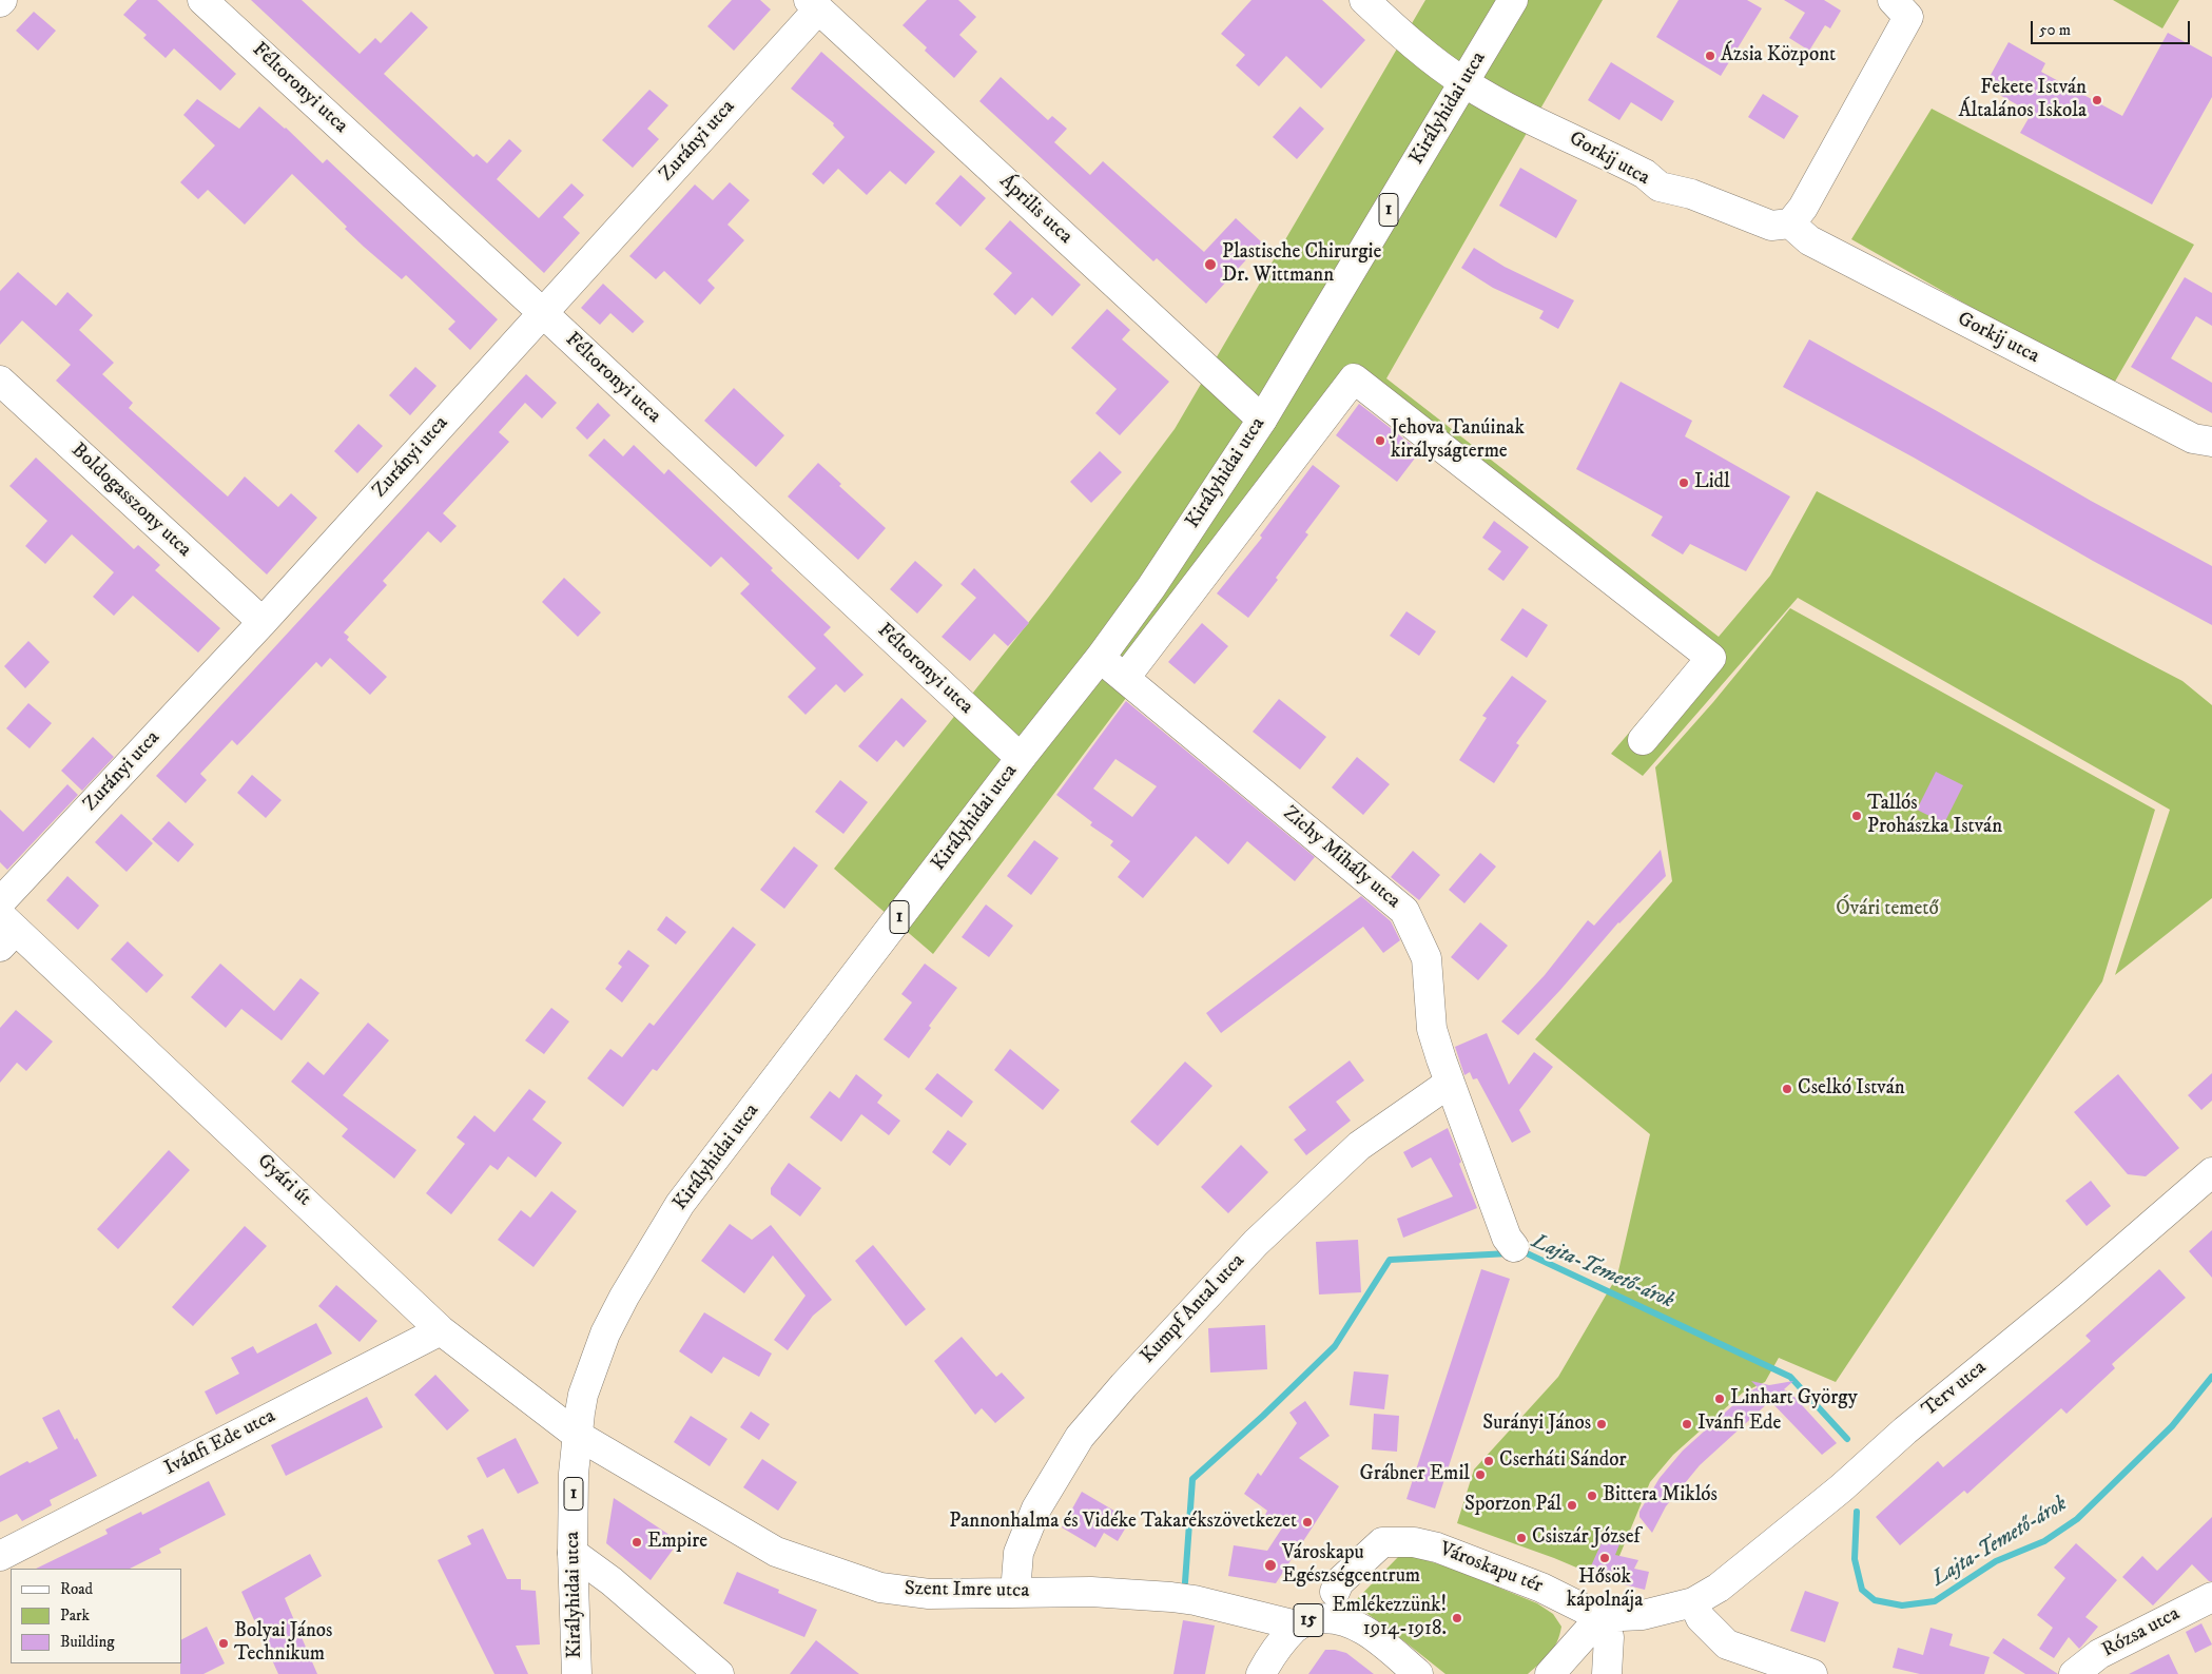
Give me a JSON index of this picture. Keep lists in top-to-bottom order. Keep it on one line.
{"streets":{"street":["Féltoronyi utca","Királyhidai utca","Zurányi utca","Gorkij utca","Április utca","1","Boldogasszony utca","Zichy Mihály utca","Gyári út","Kumpf Antal utca","Terv utca","Ivánfi Ede utca","Városkapu tér","Szent Imre utca","15","Rózsa utca"]},"crossings":[["Féltoronyi utca","Királyhidai utca"],["Féltoronyi utca","Zurányi utca"],["Királyhidai utca","Gorkij utca"],["Királyhidai utca","Április utca"],["Királyhidai utca","Zichy Mihály utca"],["Királyhidai utca","Gyári út"],["Királyhidai utca","Szent Imre utca"],["Zurányi utca","Április utca"],["Zurányi utca","Boldogasszony utca"],["Zichy Mihály utca","Kumpf Antal utca"],["Gyári út","Ivánfi Ede utca"],["Gyári út","Szent Imre utca"],["Kumpf Antal utca","Szent Imre utca"],["Terv utca","Városkapu tér"],["Szent Imre utca","15"]],"water":["Lajta-Temető-árok"],"parks":["Óvári temető"],"places":["Ázsia Központ","Fekete István Általános Iskola","Plastische Chirurgie Dr. Wittmann","Jehova Tanúinak királyságterme","Lidl","Tallós Prohászka István","Cselkó István","Linhart György","Surányi János","Ivánfi Ede","Cserháti Sándor","Grábner Emil","Bittera Miklós","Sporzon Pál","Pannonhalma és Vidéke Takarékszövetkezet","Csiszár József","Empire","Hősök kápolnája","Városkapu Egészségcentrum","Emlékezzünk! 1914-1918.","Bolyai János Technikum"],"legend":["Road","Park","Building"],"scale_bar":"50 m"}
